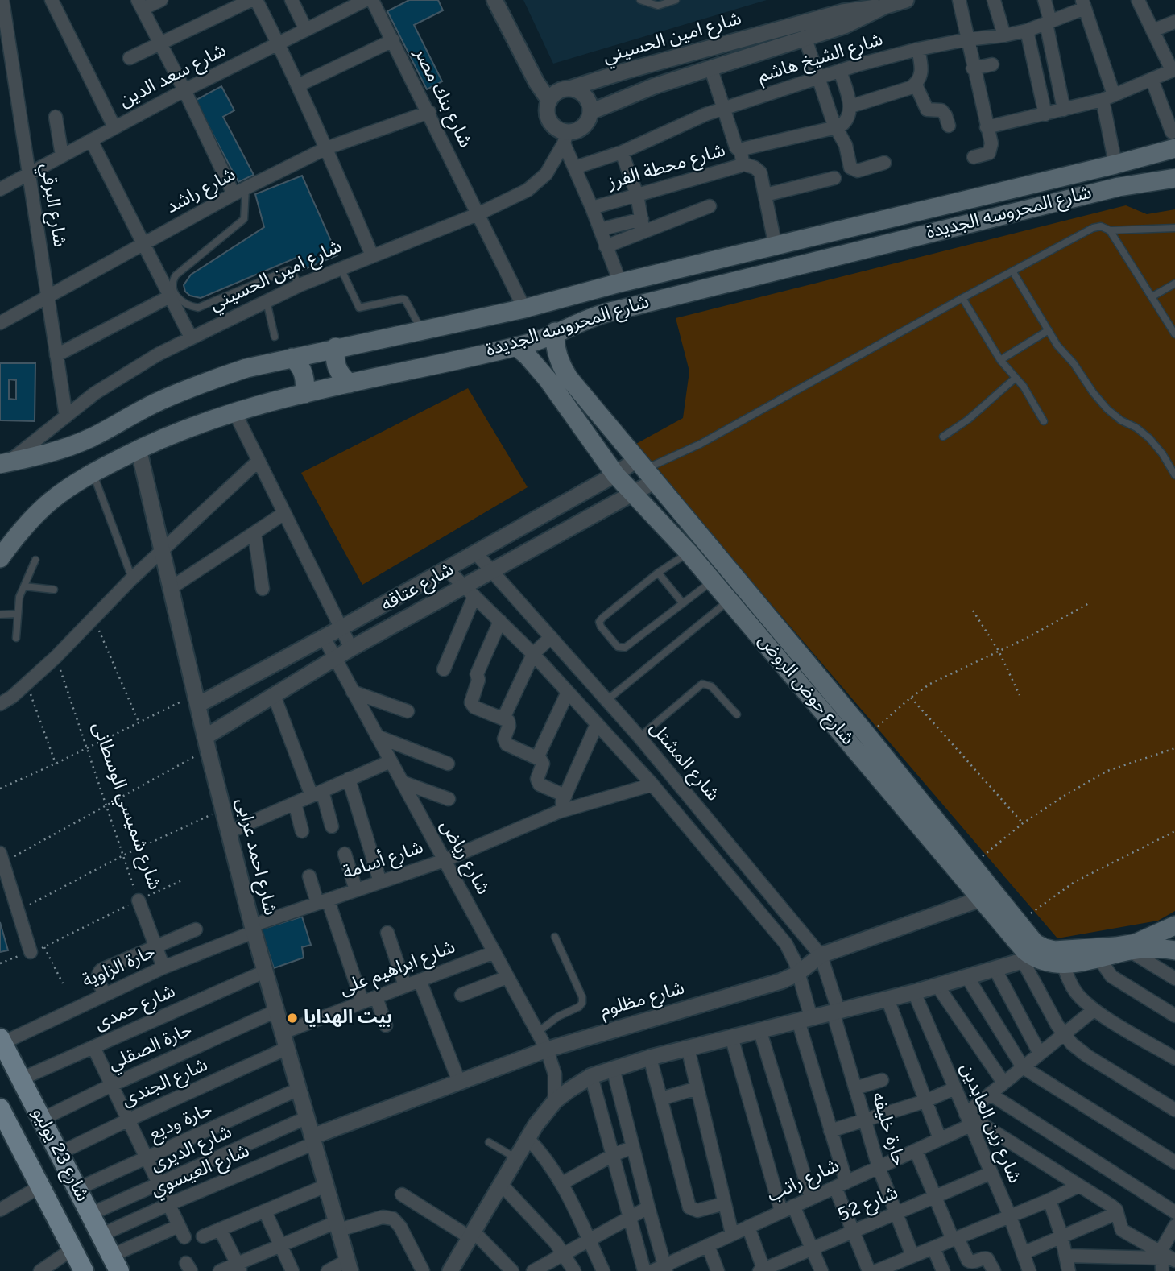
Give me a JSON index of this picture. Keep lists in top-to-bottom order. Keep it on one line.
{"streets":{"main road":["شارع المحروسه الجديدة","شارع حوض الروض","شارع 23 يوليو"],"street":["شارع امين الحسيني","شارع الشيخ هاشم","شارع سعد الدين","شارع بنك مصر","شارع محطة الفرز","شارع راشد","شارع البرقي","شارع عتاقه","شارع المشتل","شارع شميسي الوسطانى","شارع احمد عرابى","شارع رياض","شارع أسامة","حارة الزاوية","شارع ابراهيم على","شارع مظلوم","شارع حمدى","حارة الصقلي","شارع الجندى","حارة وديع","شارع زين العابدين","حارة خليفه","شارع الديرى","شارع العيسوي","شارع راتب","شارع 52"]},"crossings":[["شارع امين الحسيني","شارع بنك مصر"],["شارع امين الحسيني","شارع البرقي"],["شارع امين الحسيني","شارع المحروسه الجديدة"],["شارع سعد الدين","شارع البرقي"],["شارع بنك مصر","شارع راشد"],["شارع بنك مصر","شارع المحروسه الجديدة"],["شارع راشد","شارع البرقي"],["شارع المحروسه الجديدة","شارع حوض الروض"],["شارع المحروسه الجديدة","شارع احمد عرابى"],["شارع عتاقه","شارع حوض الروض"],["شارع عتاقه","شارع المشتل"],["شارع عتاقه","شارع احمد عرابى"],["شارع عتاقه","شارع رياض"],["شارع حوض الروض","شارع مظلوم"],["شارع المشتل","شارع أسامة"],["شارع المشتل","شارع مظلوم"],["شارع المشتل","حارة خليفه"],["شارع المشتل","شارع راتب"],["شارع المشتل","شارع 52"],["شارع شميسي الوسطانى","حارة الزاوية"],["شارع احمد عرابى","شارع أسامة"],["شارع احمد عرابى","حارة الزاوية"],["شارع احمد عرابى","شارع ابراهيم على"],["شارع احمد عرابى","شارع مظلوم"],["شارع احمد عرابى","شارع حمدى"],["شارع احمد عرابى","حارة الصقلي"],["شارع احمد عرابى","شارع الجندى"],["شارع احمد عرابى","حارة وديع"],["شارع احمد عرابى","شارع الديرى"],["شارع احمد عرابى","شارع العيسوي"],["شارع رياض","شارع أسامة"],["شارع رياض","شارع ابراهيم على"],["شارع رياض","شارع مظلوم"],["شارع أسامة","حارة الزاوية"],["حارة الزاوية","شارع 23 يوليو"],["شارع مظلوم","شارع العيسوي"],["شارع حمدى","شارع 23 يوليو"],["حارة الصقلي","شارع 23 يوليو"],["شارع الجندى","شارع 23 يوليو"],["حارة وديع","شارع الديرى"],["حارة وديع","شارع 23 يوليو"],["شارع زين العابدين","شارع راتب"],["شارع زين العابدين","شارع 52"],["حارة خليفه","شارع راتب"],["حارة خليفه","شارع 52"],["شارع الديرى","شارع 23 يوليو"],["شارع 23 يوليو","شارع العيسوي"]],"places":["بيت الهدايا"]}
